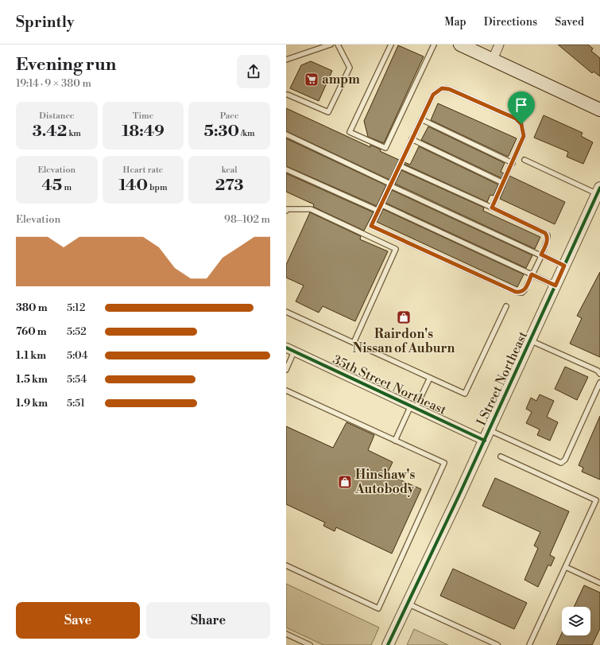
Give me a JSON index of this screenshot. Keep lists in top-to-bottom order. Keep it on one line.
{"streets":{"street":["I Street Northeast","35th Street Northeast"]},"crossings":[["I Street Northeast","35th Street Northeast"]],"places":{"supermarket":["ampm"],"shop":["Rairdon's Nissan of Auburn","Hinshaw's Autobody"]},"page":{"header":"Sprintly","nav":["Map","Directions","Saved"],"heading":["Evening run","19:14 · 9 × 380 m"],"stats":[["Distance","3.42 km"],["Time","18:49"],["Pace","5:30 /km"],["Elevation","45 m"],["Heart rate","140 bpm"],["kcal","273"]],"chart":["Elevation","98–102 m"],"list":[{"name":"380 m","note":"5:12"},{"name":"760 m","note":"5:52"},{"name":"1.1 km","note":"5:04"},{"name":"1.5 km","note":"5:54"},{"name":"1.9 km","note":"5:51"}],"buttons":["Save","Share"]}}
